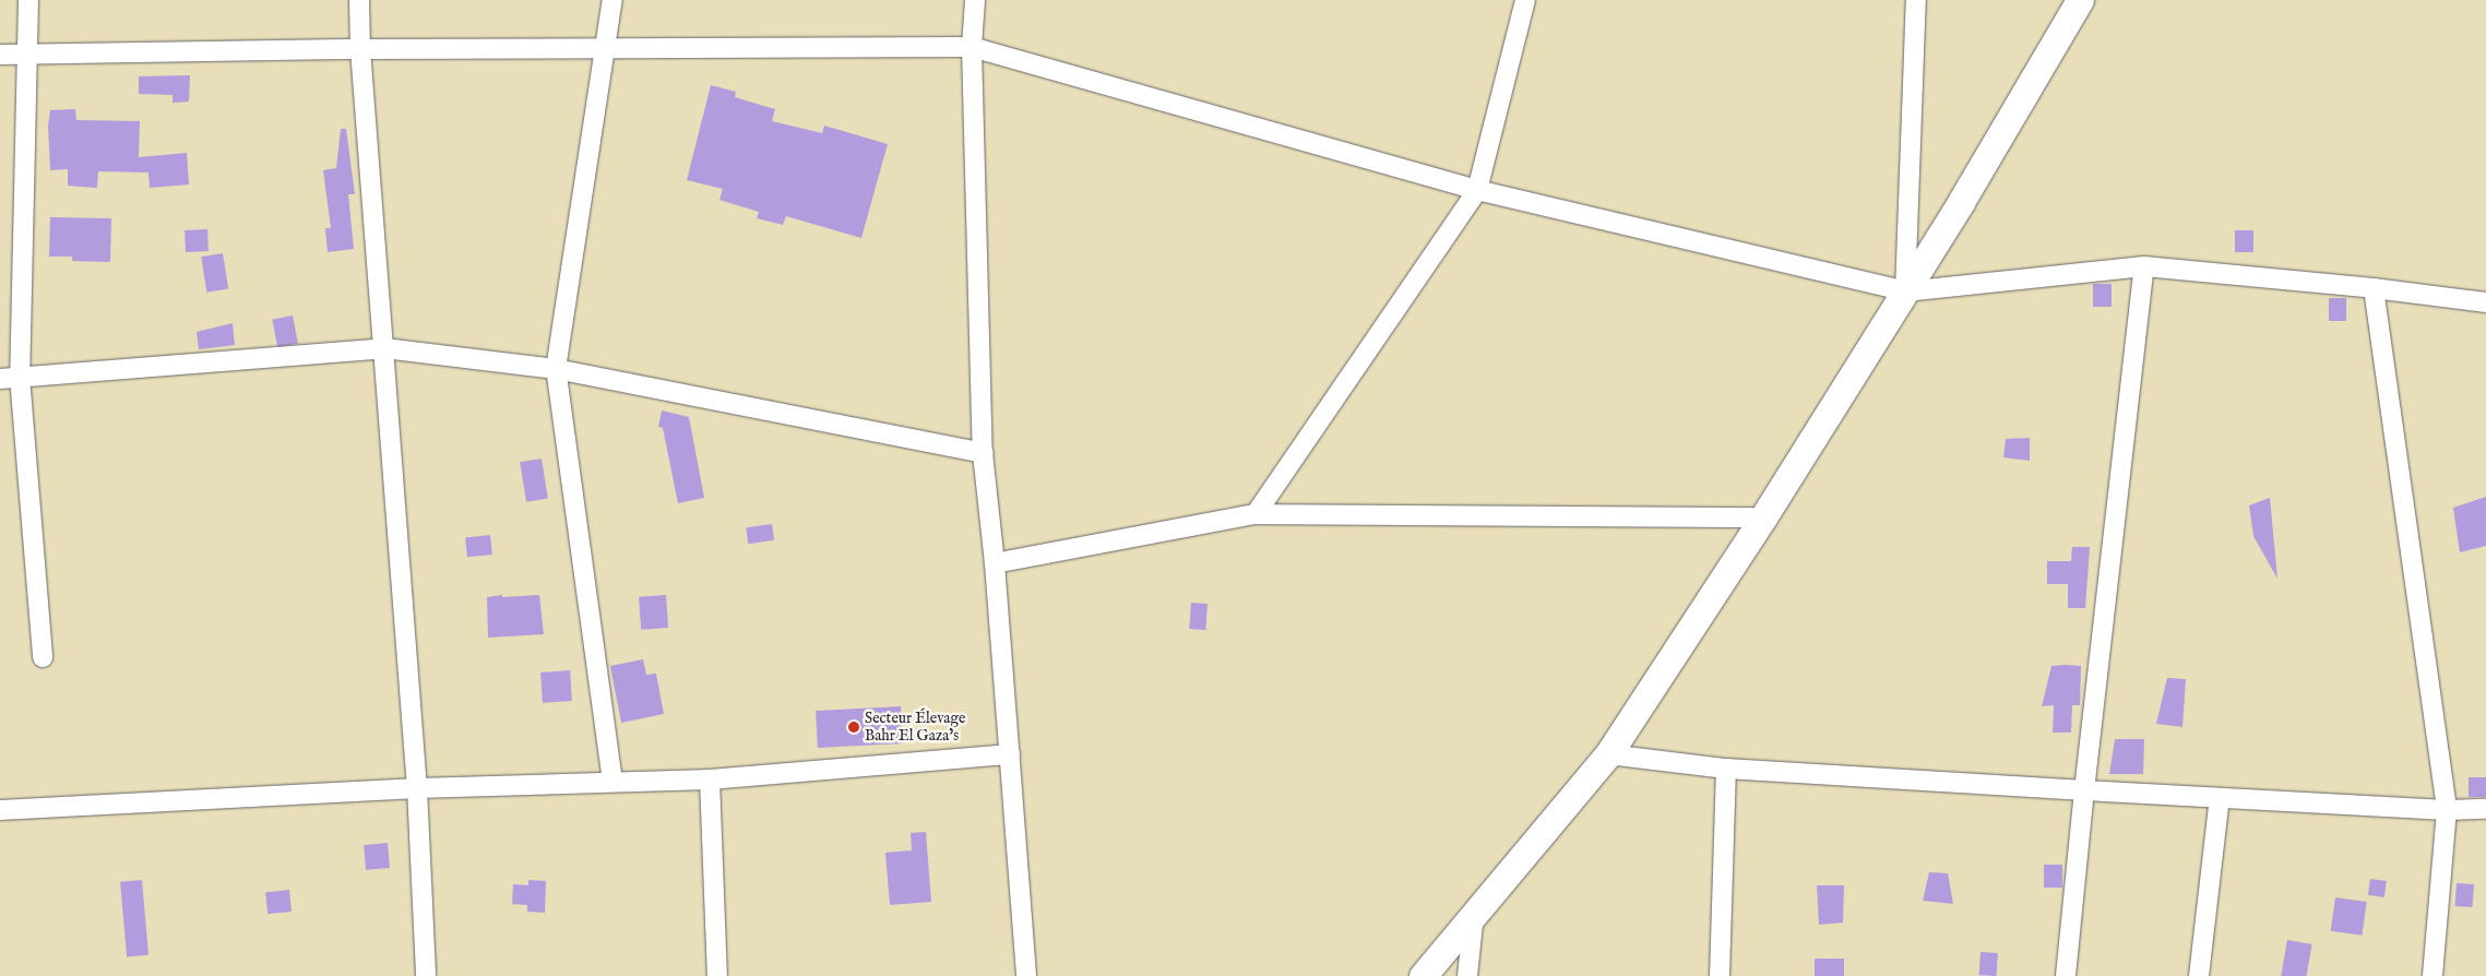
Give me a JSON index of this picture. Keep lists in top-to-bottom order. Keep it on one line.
{"places":["Secteur Élevage Bahr El Gaza’s"]}
